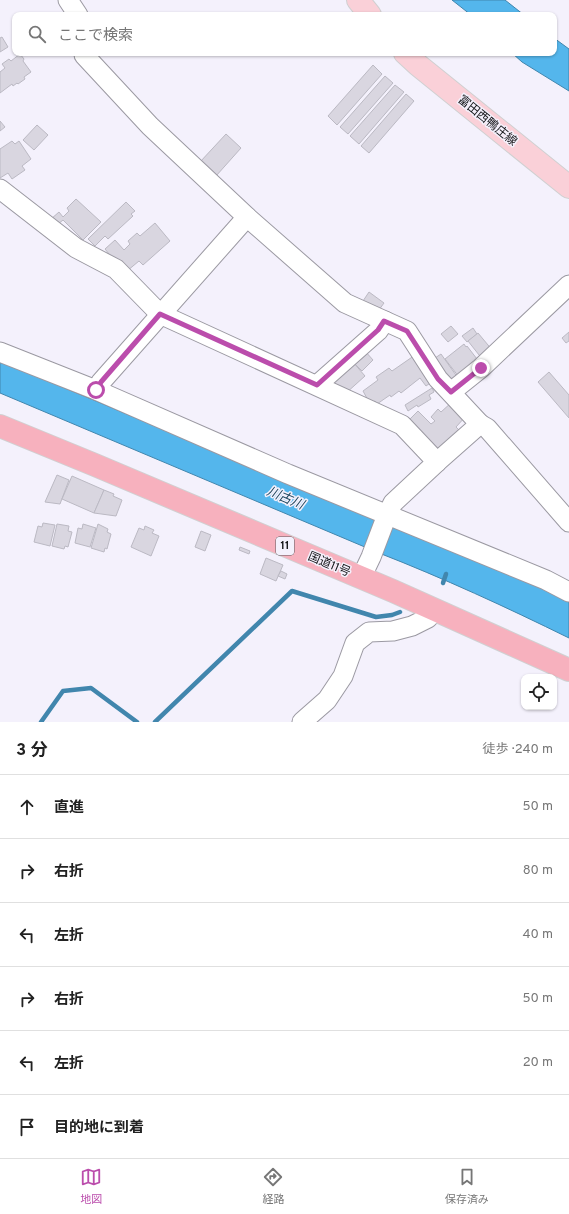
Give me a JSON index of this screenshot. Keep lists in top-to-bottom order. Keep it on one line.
{"streets":{"highway":["11","国道11号"],"main road":["富田西鴨庄線"]},"water":["川古川"],"page":{"search":"ここで検索","heading":["3 分","徒歩 · 240 m"],"list":[["直進","50 m"],["右折","80 m"],["左折","40 m"],["右折","50 m"],["左折","20 m"],"目的地に到着"],"nav":["地図","経路","保存済み"]}}
